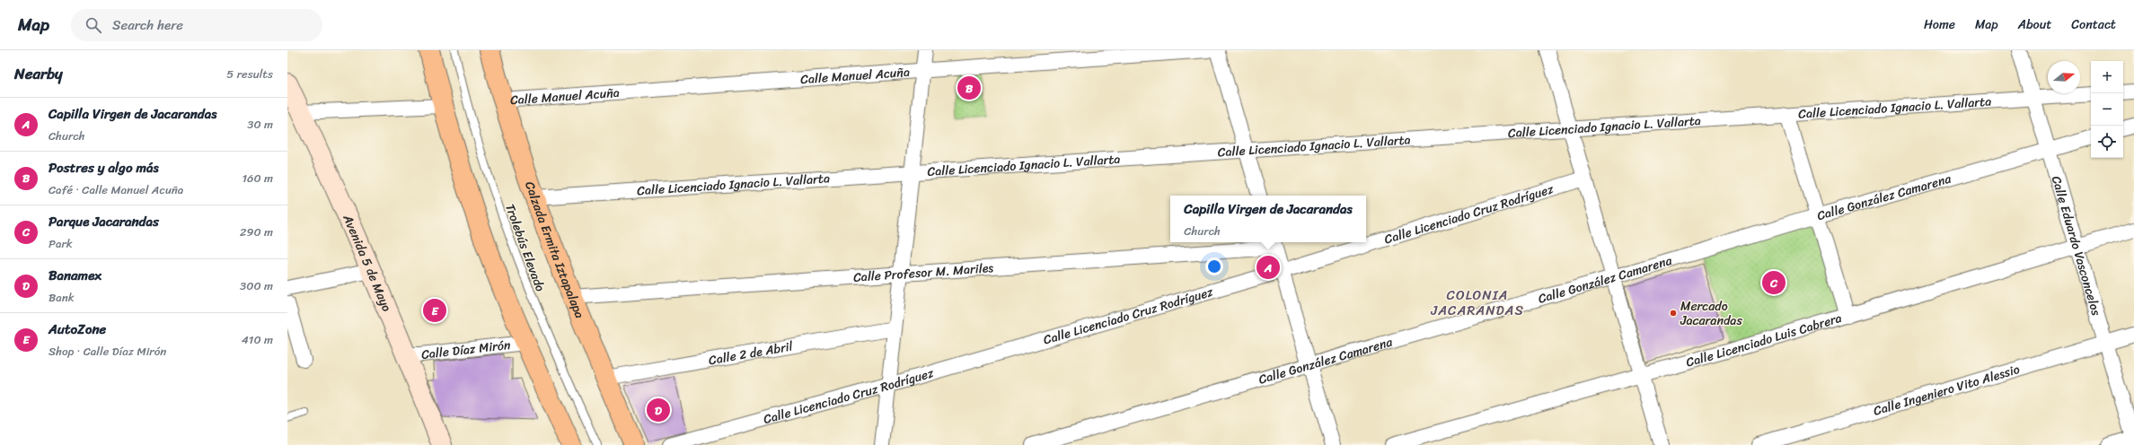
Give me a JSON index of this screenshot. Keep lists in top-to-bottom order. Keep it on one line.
{"streets":{"main road":["Calzada Ermita Iztapalapa"],"street":["Calle Manuel Acuña","Calle Licenciado Ignacio L. Vallarta","Calle González Camarena","Calle Licenciado Cruz Rodríguez","Calle Eduardo Vasconcelos","Avenida 5 de Mayo","Calle Profesor M. Mariles","Calle Licenciado Luis Cabrera","Calle Díaz Mirón","Calle 2 de Abril","Calle Ingeniero Vito Alessio"],"lane":["Trolebús Elevado"]},"crossings":[["Calle Manuel Acuña","Calzada Ermita Iztapalapa"],["Calle Licenciado Ignacio L. Vallarta","Calle Eduardo Vasconcelos"],["Calle Licenciado Ignacio L. Vallarta","Calzada Ermita Iztapalapa"],["Calle González Camarena","Calle Eduardo Vasconcelos"],["Calle Eduardo Vasconcelos","Calle Licenciado Luis Cabrera"],["Calle Eduardo Vasconcelos","Calle Ingeniero Vito Alessio"],["Calzada Ermita Iztapalapa","Calle Profesor M. Mariles"],["Calzada Ermita Iztapalapa","Calle 2 de Abril"],["Avenida 5 de Mayo","Calle Díaz Mirón"]],"districts":["COLONIA JACARANDAS"],"places":["Mercado Jacarandas"],"north":"right","page":{"header":"Map","search":"Search here","nav":["Home","Map","About","Contact"],"heading":["Nearby","5 results"],"map_buttons":["+","−"],"pins":["B","A","C","E","D"],"list":[{"mark":"A","name":"Capilla Virgen de Jacarandas","note":"Church","value":"30 m"},{"mark":"B","name":"Postres y algo más","note":"Café · Calle Manuel Acuña","value":"160 m"},{"mark":"C","name":"Parque Jacarandas","note":"Park","value":"290 m"},{"mark":"D","name":"Banamex","note":"Bank","value":"300 m"},{"mark":"E","name":"AutoZone","note":"Shop · Calle Díaz Mirón","value":"410 m"}],"popup":["Capilla Virgen de Jacarandas","Church"]}}
